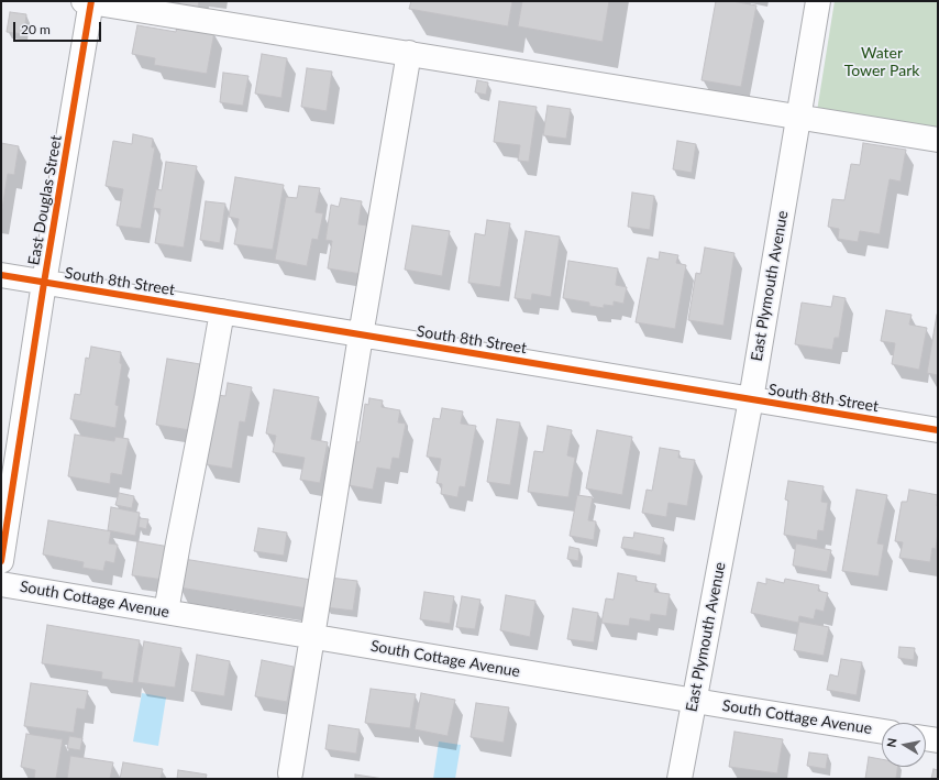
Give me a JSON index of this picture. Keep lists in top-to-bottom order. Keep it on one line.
{"streets":{"street":["East Douglas Street","South 8th Street","East Plymouth Avenue","South Cottage Avenue"]},"crossings":[["East Douglas Street","South 8th Street"],["South 8th Street","East Plymouth Avenue"],["East Plymouth Avenue","South Cottage Avenue"]],"parks":["Water Tower Park"],"scale_bar":"20 m","north":"left"}
